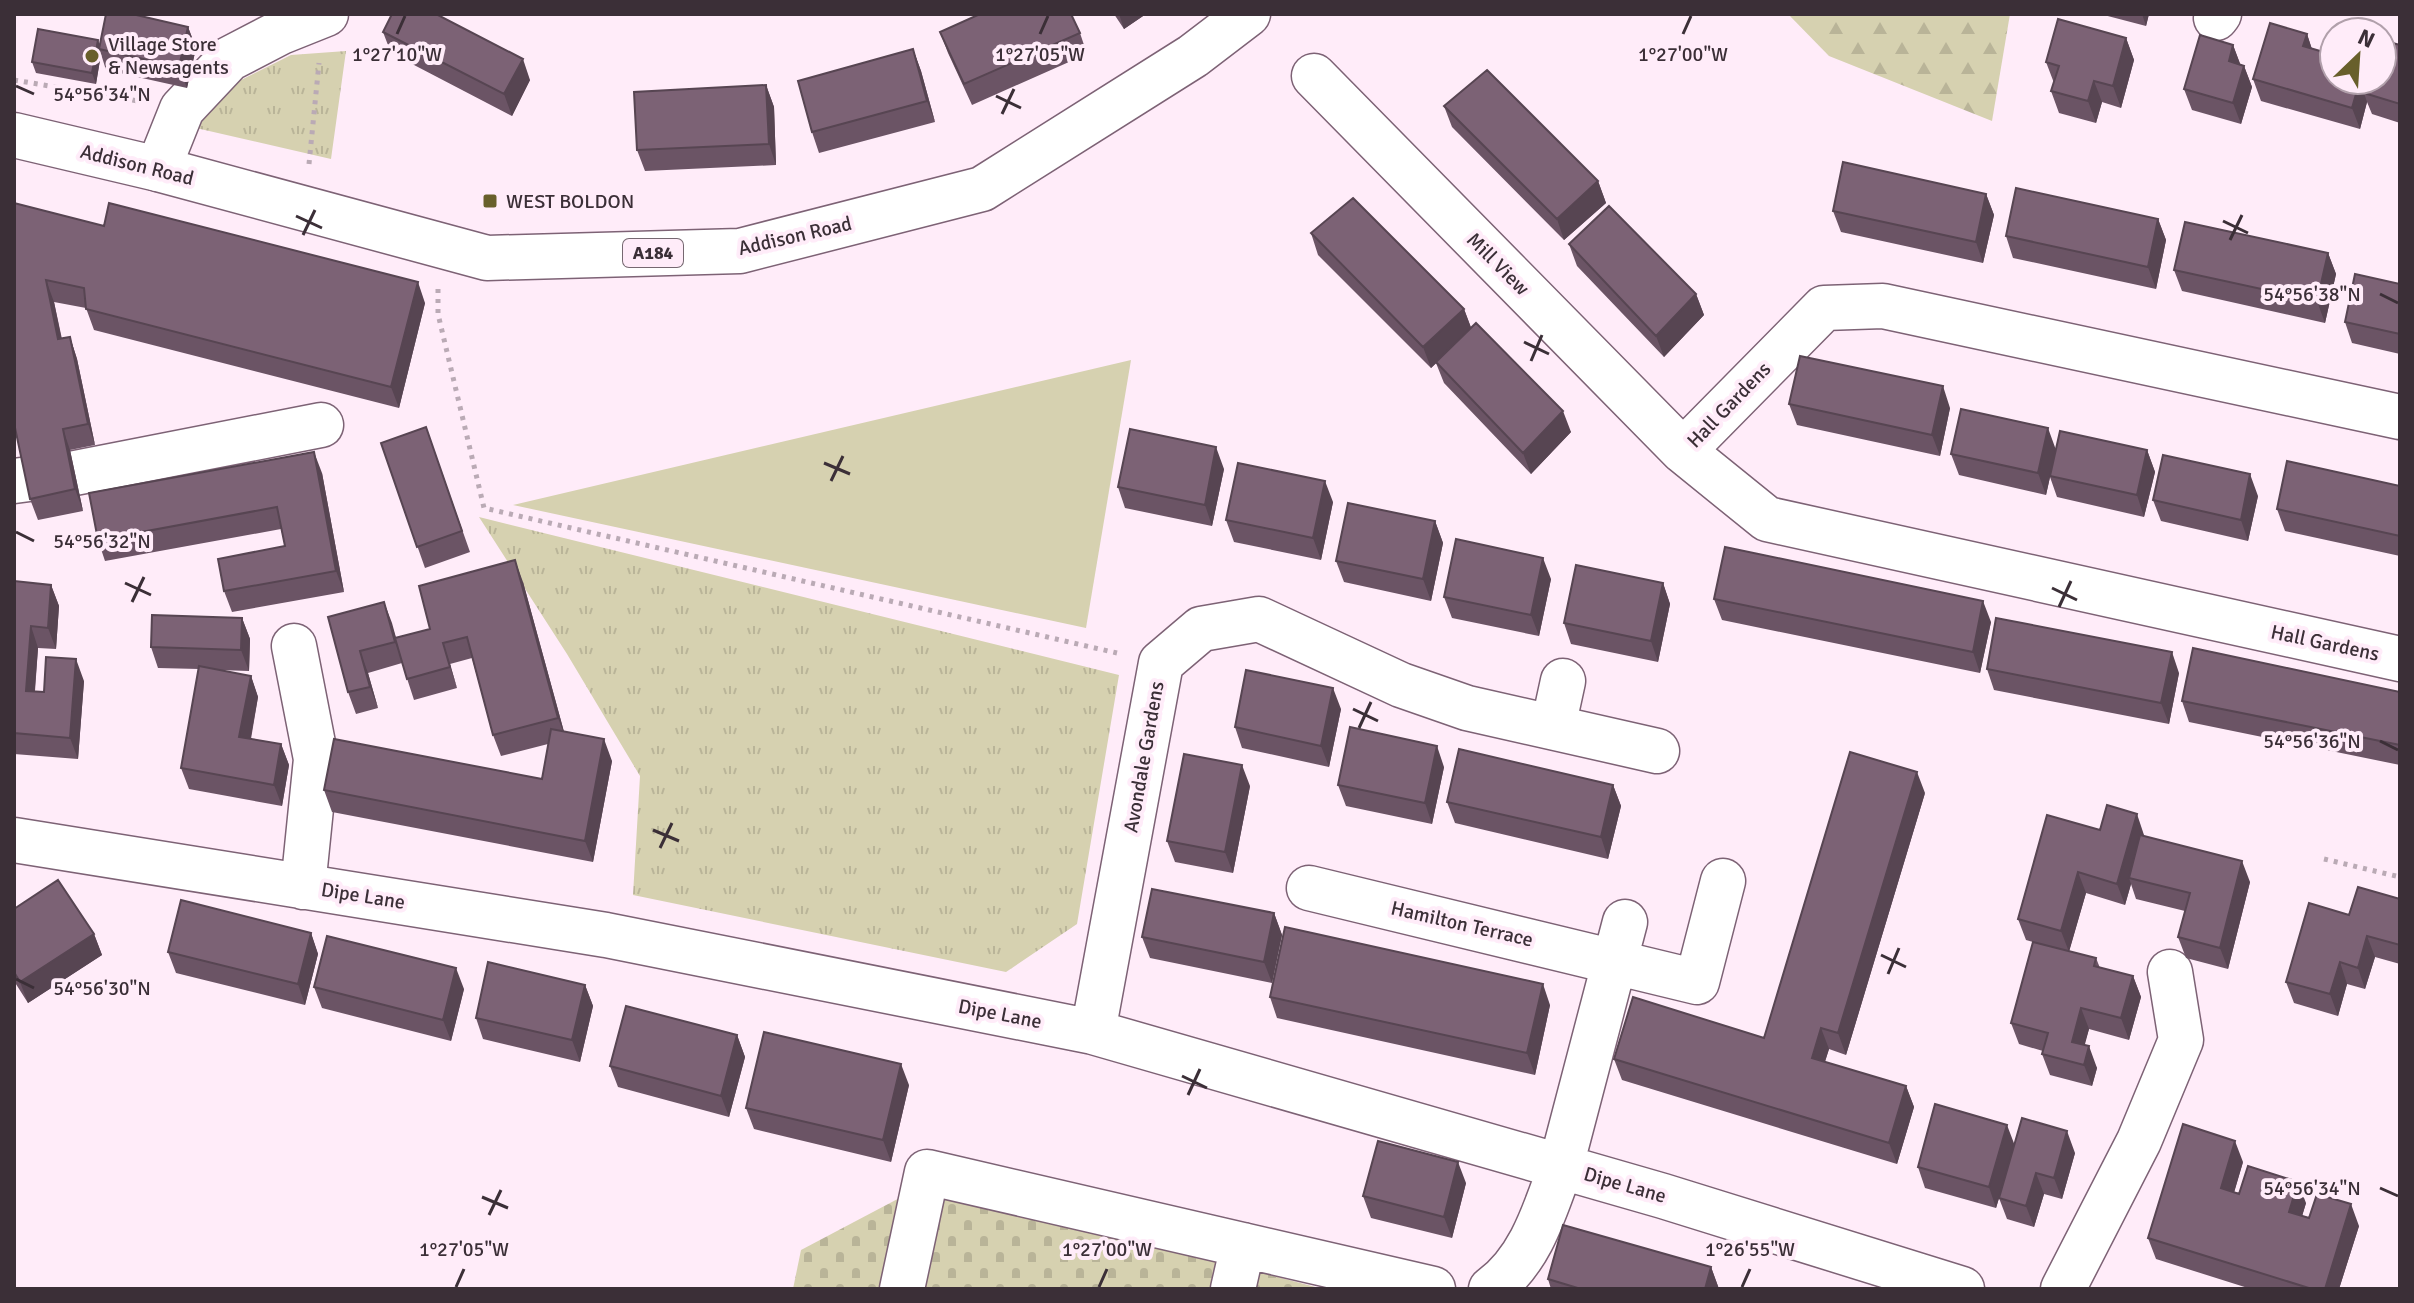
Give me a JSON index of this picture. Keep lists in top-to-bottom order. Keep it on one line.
{"streets":{"street":["Addison Road","A184","Mill View","Hall Gardens","Avondale Gardens","Dipe Lane","Hamilton Terrace"]},"crossings":[["Mill View","Hall Gardens"],["Avondale Gardens","Dipe Lane"]],"places":{"other":["Village Store & Newsagents"],"transit":["WEST BOLDON"]},"north":"top right","coordinates":["1°27'10\"W","1°27'05\"W","1°27'00\"W","54°56'34\"N","54°56'38\"N","54°56'32\"N","54°56'36\"N","54°56'30\"N","1°26'55\"W"]}
